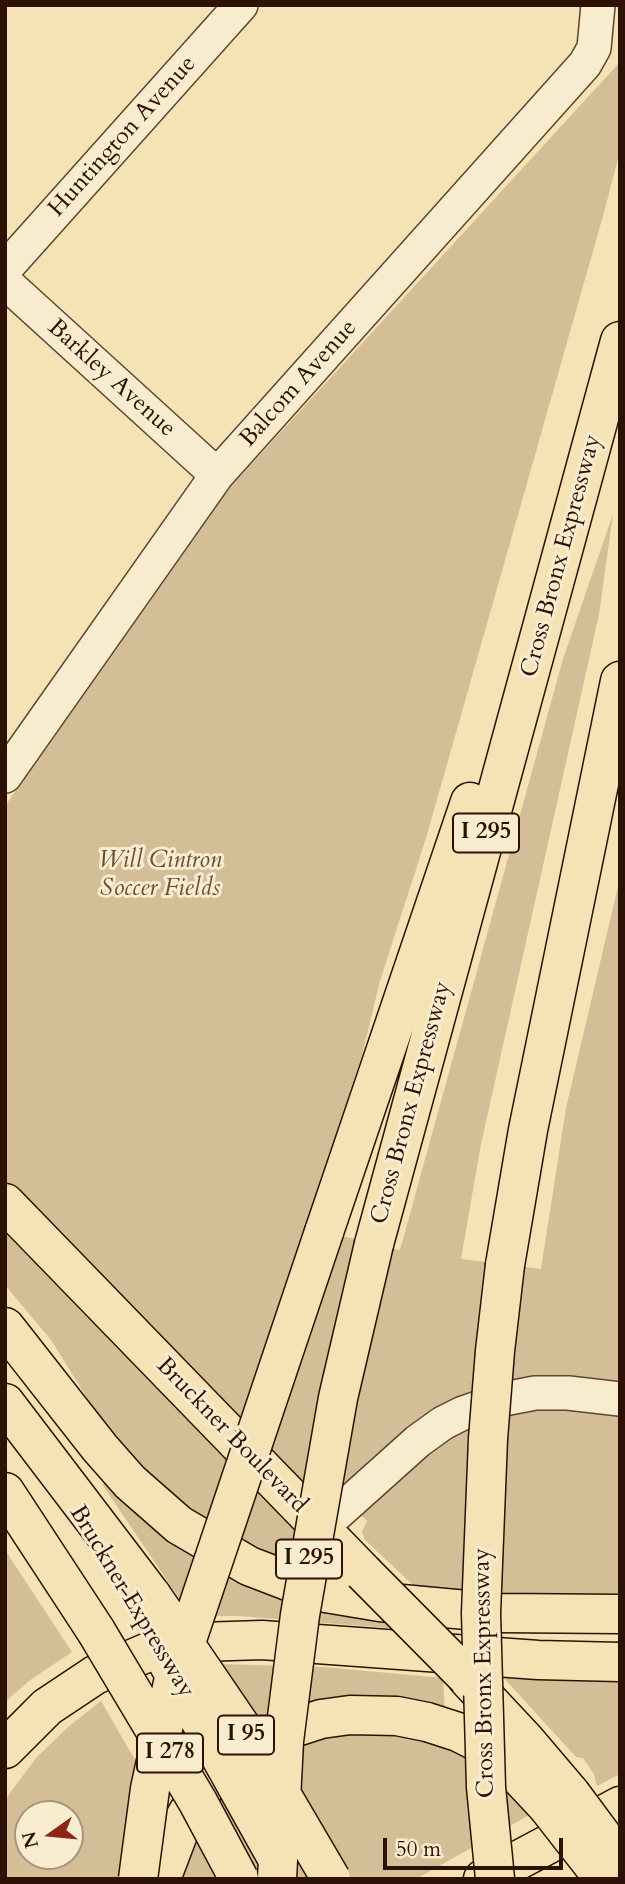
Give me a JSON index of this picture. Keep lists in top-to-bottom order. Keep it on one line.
{"streets":{"main road":["Cross Bronx Expressway","I 295","Bruckner Boulevard","Bruckner Expressway","I 95","I 278"],"street":["Huntington Avenue","Barkley Avenue","Balcom Avenue"]},"crossings":[["Barkley Avenue","Balcom Avenue"],["Bruckner Expressway","I 95"]],"parks":["Will Cintron Soccer Fields"],"scale_bar":"50 m","north":"left"}
